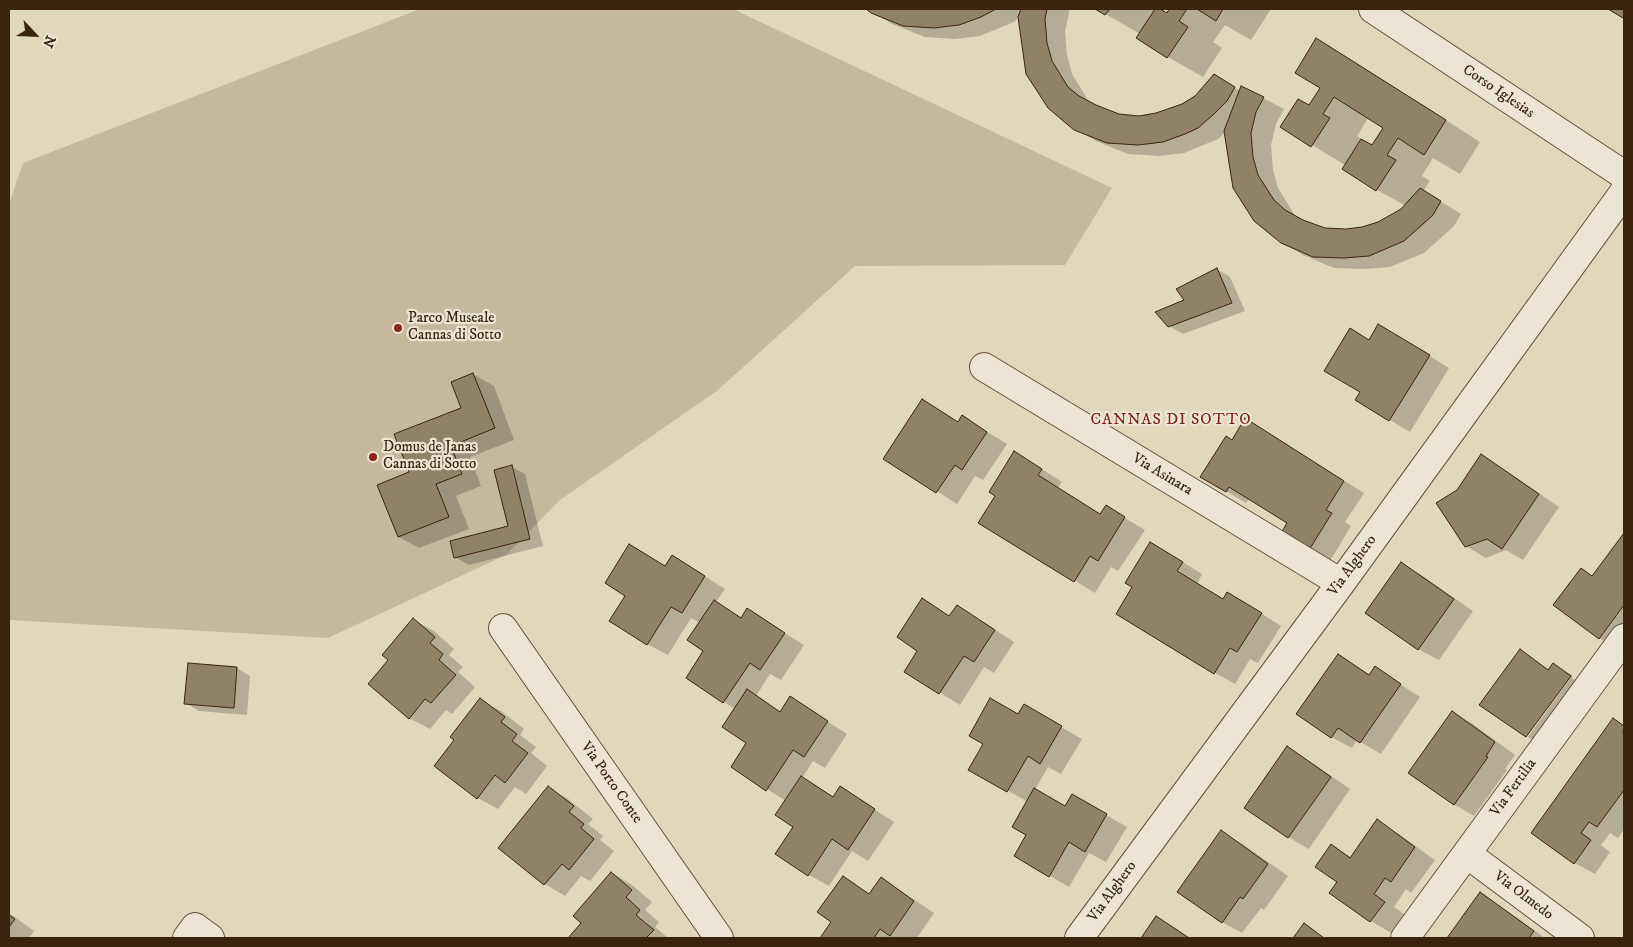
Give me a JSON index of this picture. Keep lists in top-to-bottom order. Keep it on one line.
{"streets":{"street":["Corso Iglesias","Via Asinara","Via Alghero","Via Porto Conte","Via Fertilia","Via Olmedo"]},"crossings":[["Via Asinara","Via Alghero"],["Via Fertilia","Via Olmedo"]],"districts":["CANNAS DI SOTTO"],"places":["Parco Museale Cannas di Sotto","Domus de Janas Cannas di Sotto"],"north":"bottom right"}
